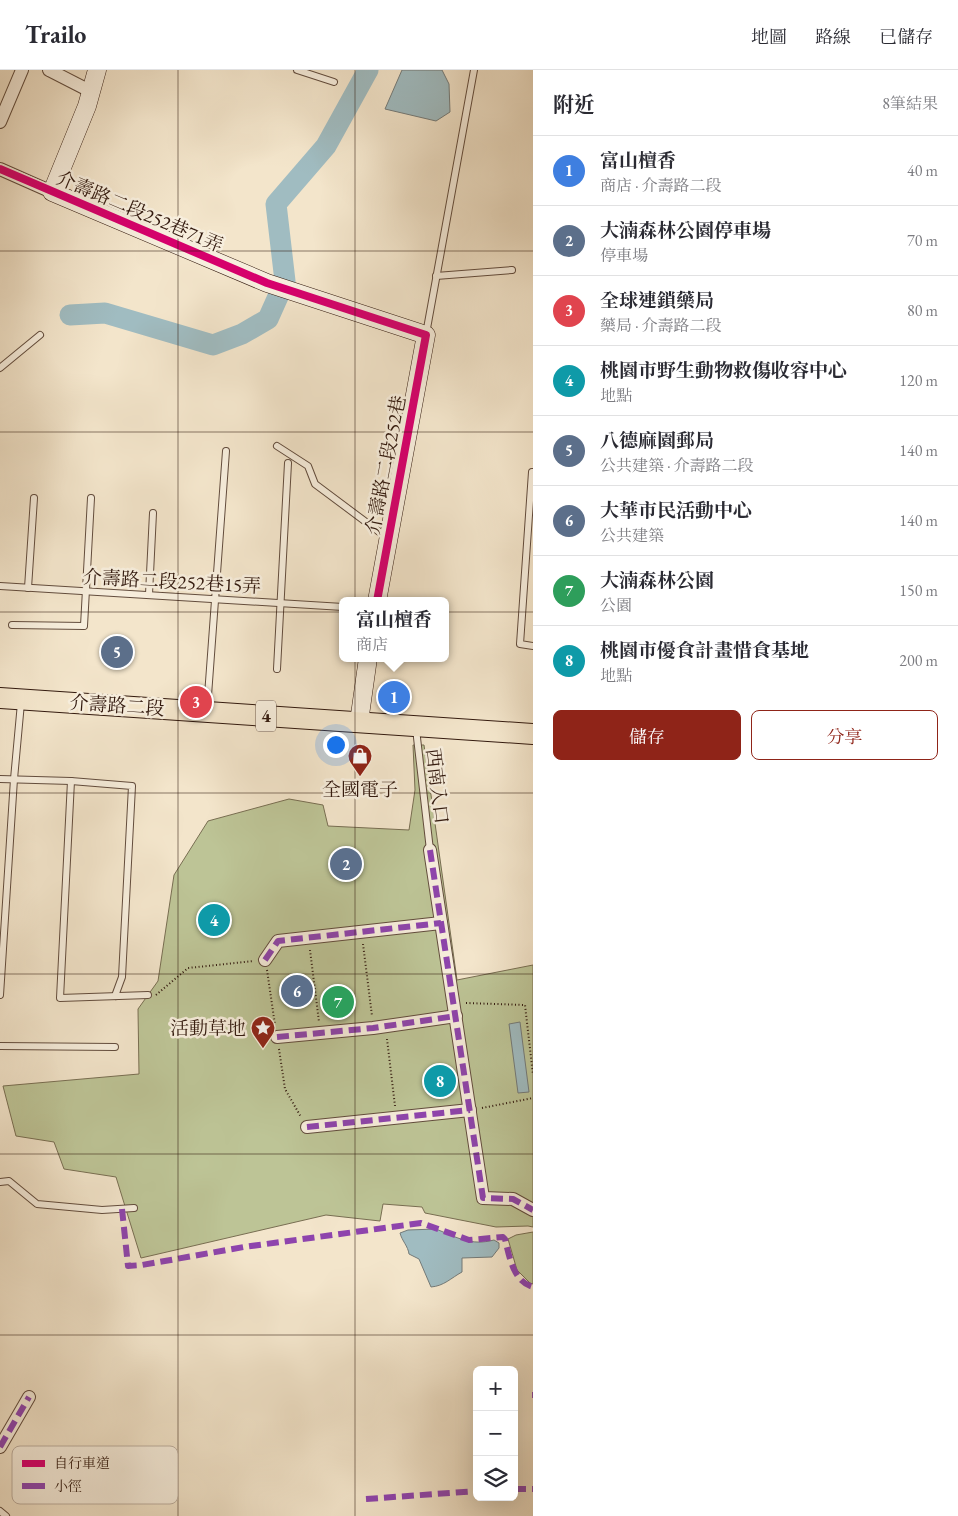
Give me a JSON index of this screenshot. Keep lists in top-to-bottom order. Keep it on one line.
{"streets":{"main road":["介壽路二段","4"],"street":["介壽路二段252巷71弄","介壽路二段252巷"],"lane":["介壽路二段252巷15弄","西南入口"]},"crossings":[["介壽路二段252巷71弄","介壽路二段252巷"],["介壽路二段","西南入口"]],"places":{"shop":["全國電子"],"place":["活動草地"]},"legend":["自行車道","小徑"],"page":{"header":"Trailo","nav":["地圖","路線","已儲存"],"heading":["附近","8筆結果"],"list":[{"mark":"1","name":"富山檀香","note":"商店 · 介壽路二段","value":"40 m"},{"mark":"2","name":"大湳森林公園停車場","note":"停車場","value":"70 m"},{"mark":"3","name":"全球連鎖藥局","note":"藥局 · 介壽路二段","value":"80 m"},{"mark":"4","name":"桃園市野生動物救傷收容中心","note":"地點","value":"120 m"},{"mark":"5","name":"八德麻園郵局","note":"公共建築 · 介壽路二段","value":"140 m"},{"mark":"6","name":"大華市民活動中心","note":"公共建築","value":"140 m"},{"mark":"7","name":"大湳森林公園","note":"公園","value":"150 m"},{"mark":"8","name":"桃園市優食計畫惜食基地","note":"地點","value":"200 m"}],"popup":["富山檀香","商店"],"pins":["5","1","3","2","4","6","7","8"],"buttons":["儲存","分享"],"map_buttons":["+","−"]}}
